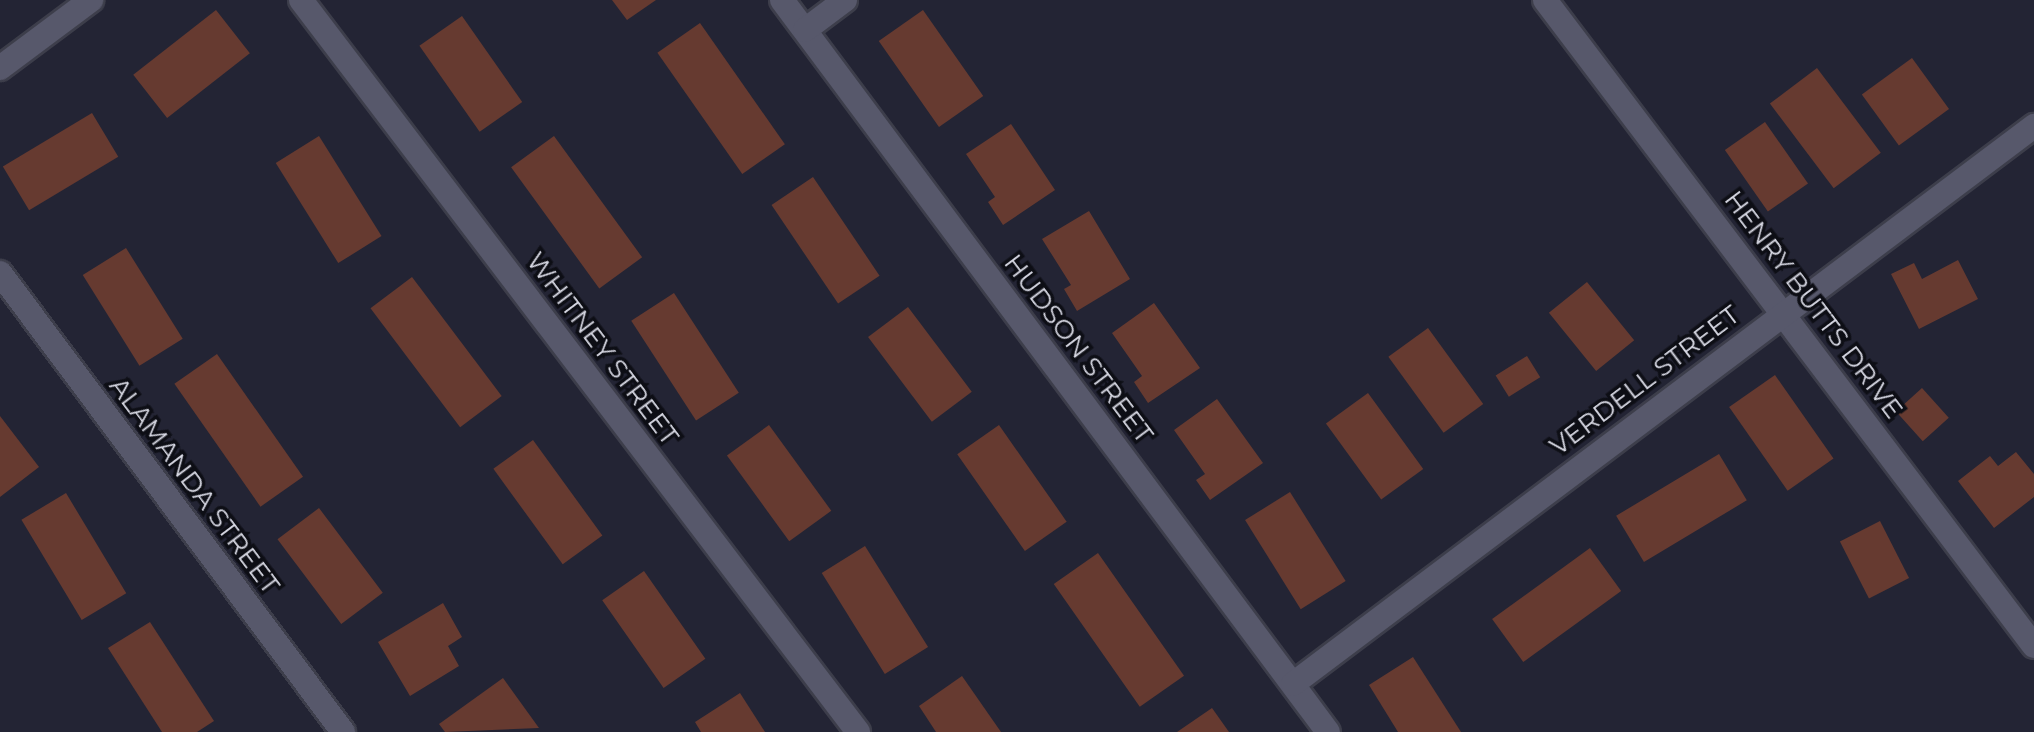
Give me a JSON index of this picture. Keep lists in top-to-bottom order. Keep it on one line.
{"streets":{"street":["HENRY BUTTS DRIVE","WHITNEY STREET","HUDSON STREET","VERDELL STREET","ALAMANDA STREET"]},"crossings":[["HENRY BUTTS DRIVE","VERDELL STREET"],["HUDSON STREET","VERDELL STREET"]]}
